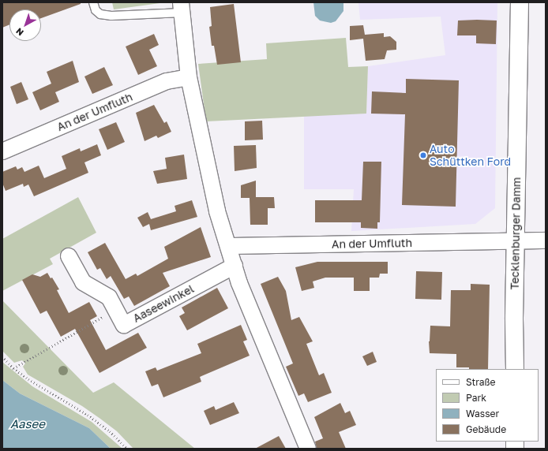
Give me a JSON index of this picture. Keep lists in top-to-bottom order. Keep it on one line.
{"streets":{"main road":["Tecklenburger Damm"],"street":["An der Umfluth","Aaseewinkel"]},"crossings":[["An der Umfluth","Tecklenburger Damm"]],"water":["Aasee"],"places":["Auto Schüttken Ford"],"legend":["Straße","Park","Wasser","Gebäude"],"north":"bottom left"}
